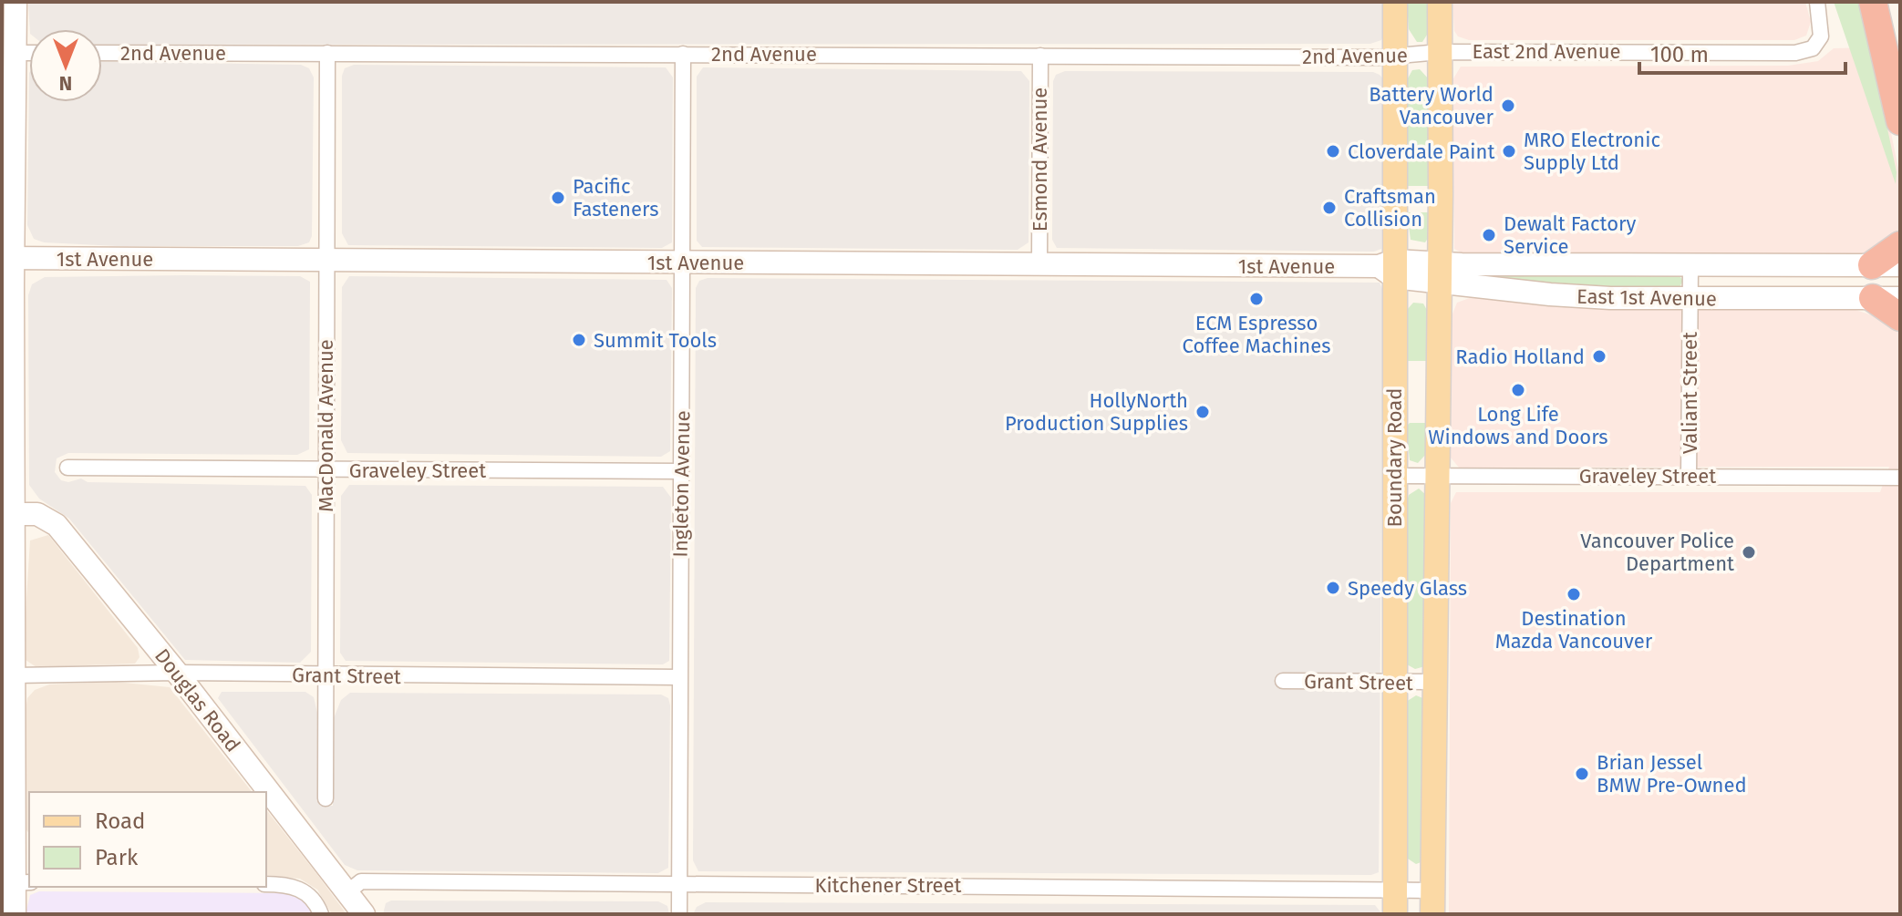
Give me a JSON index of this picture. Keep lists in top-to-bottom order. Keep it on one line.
{"streets":{"main road":["Boundary Road"],"street":["East 2nd Avenue","2nd Avenue","Esmond Avenue","1st Avenue","East 1st Avenue","Valiant Street","MacDonald Avenue","Graveley Street","Ingleton Avenue","Grant Street","Douglas Road","Kitchener Street"]},"crossings":[["East 2nd Avenue","2nd Avenue"],["2nd Avenue","Esmond Avenue"],["2nd Avenue","MacDonald Avenue"],["2nd Avenue","Boundary Road"],["2nd Avenue","Ingleton Avenue"],["Esmond Avenue","1st Avenue"],["1st Avenue","East 1st Avenue"],["1st Avenue","MacDonald Avenue"],["1st Avenue","Boundary Road"],["1st Avenue","Ingleton Avenue"],["East 1st Avenue","Valiant Street"],["East 1st Avenue","Boundary Road"],["Valiant Street","Graveley Street"],["MacDonald Avenue","Graveley Street"],["MacDonald Avenue","Grant Street"],["Boundary Road","Graveley Street"],["Boundary Road","Grant Street"],["Boundary Road","Kitchener Street"],["Graveley Street","Ingleton Avenue"],["Ingleton Avenue","Grant Street"],["Ingleton Avenue","Kitchener Street"],["Grant Street","Douglas Road"],["Douglas Road","Kitchener Street"]],"places":["Battery World Vancouver","Cloverdale Paint","MRO Electronic Supply Ltd","Pacific Fasteners","Craftsman Collision","Dewalt Factory Service","ECM Espresso Coffee Machines","Summit Tools","Radio Holland","Long Life Windows and Doors","HollyNorth Production Supplies","Vancouver Police Department","Speedy Glass","Destination Mazda Vancouver","Brian Jessel BMW Pre-Owned"],"legend":["Road","Park"],"scale_bar":"100 m","north":"bottom"}
